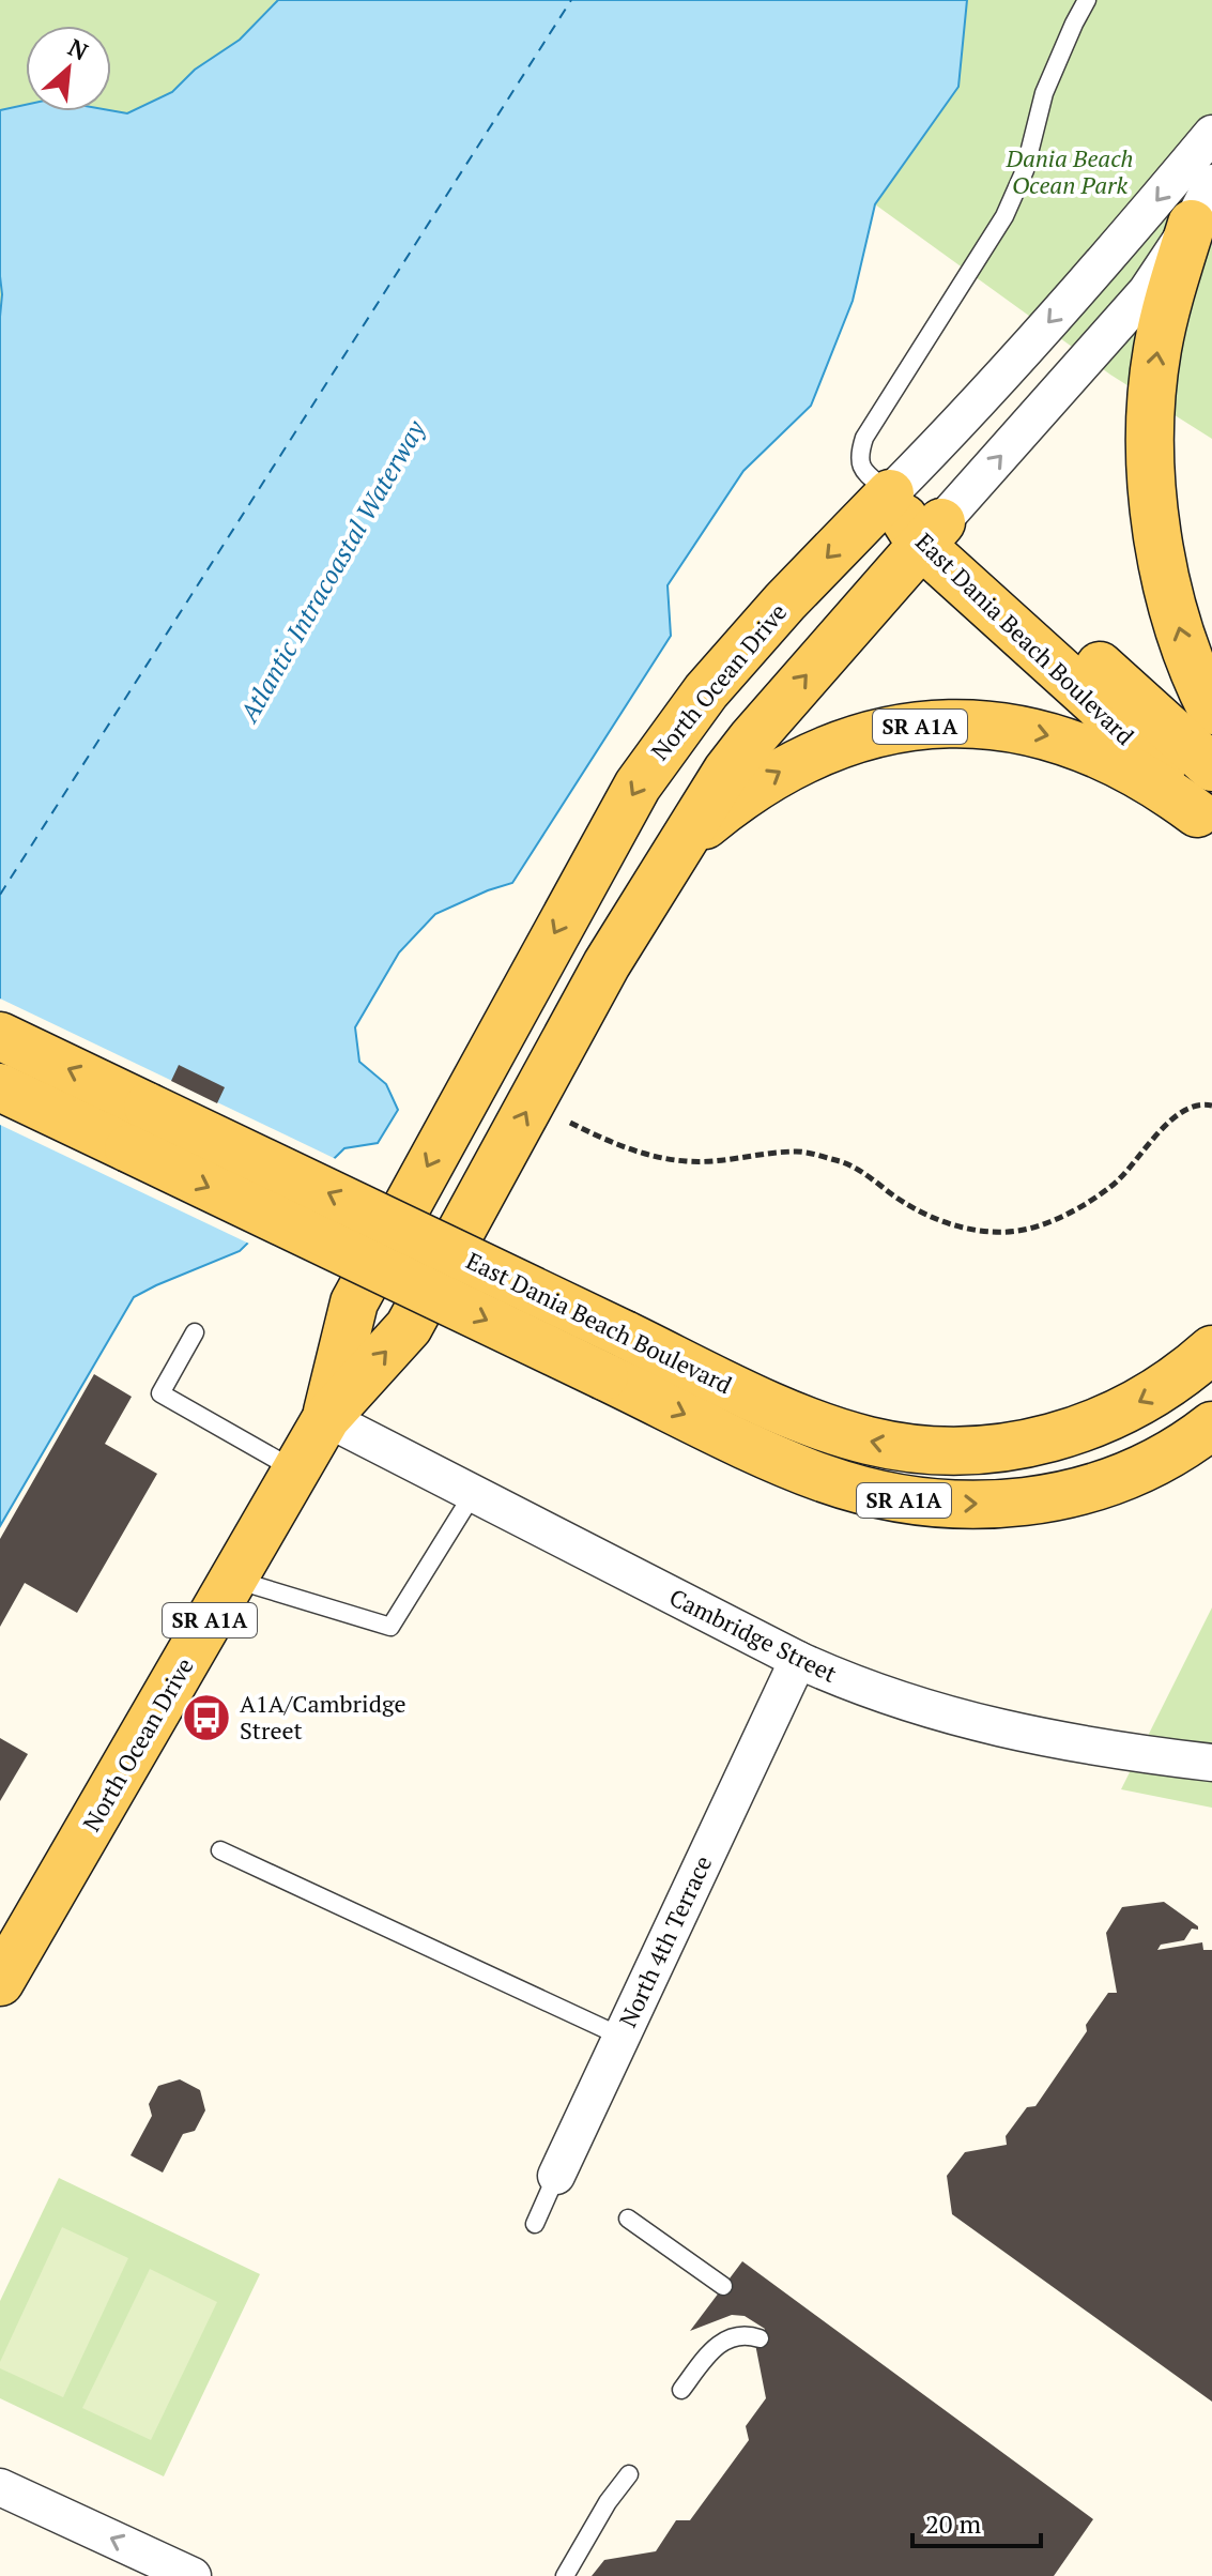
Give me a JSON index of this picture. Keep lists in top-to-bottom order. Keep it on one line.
{"streets":{"main road":["East Dania Beach Boulevard","North Ocean Drive","SR A1A"],"street":["Cambridge Street","North 4th Terrace"]},"crossings":[["East Dania Beach Boulevard","North Ocean Drive"],["East Dania Beach Boulevard","SR A1A"],["North Ocean Drive","SR A1A"],["North Ocean Drive","Cambridge Street"],["Cambridge Street","North 4th Terrace"]],"water":["Atlantic Intracoastal Waterway"],"parks":["Dania Beach Ocean Park"],"places":{"bus stop":["A1A/Cambridge Street"]},"scale_bar":"20 m","north":"top right"}
